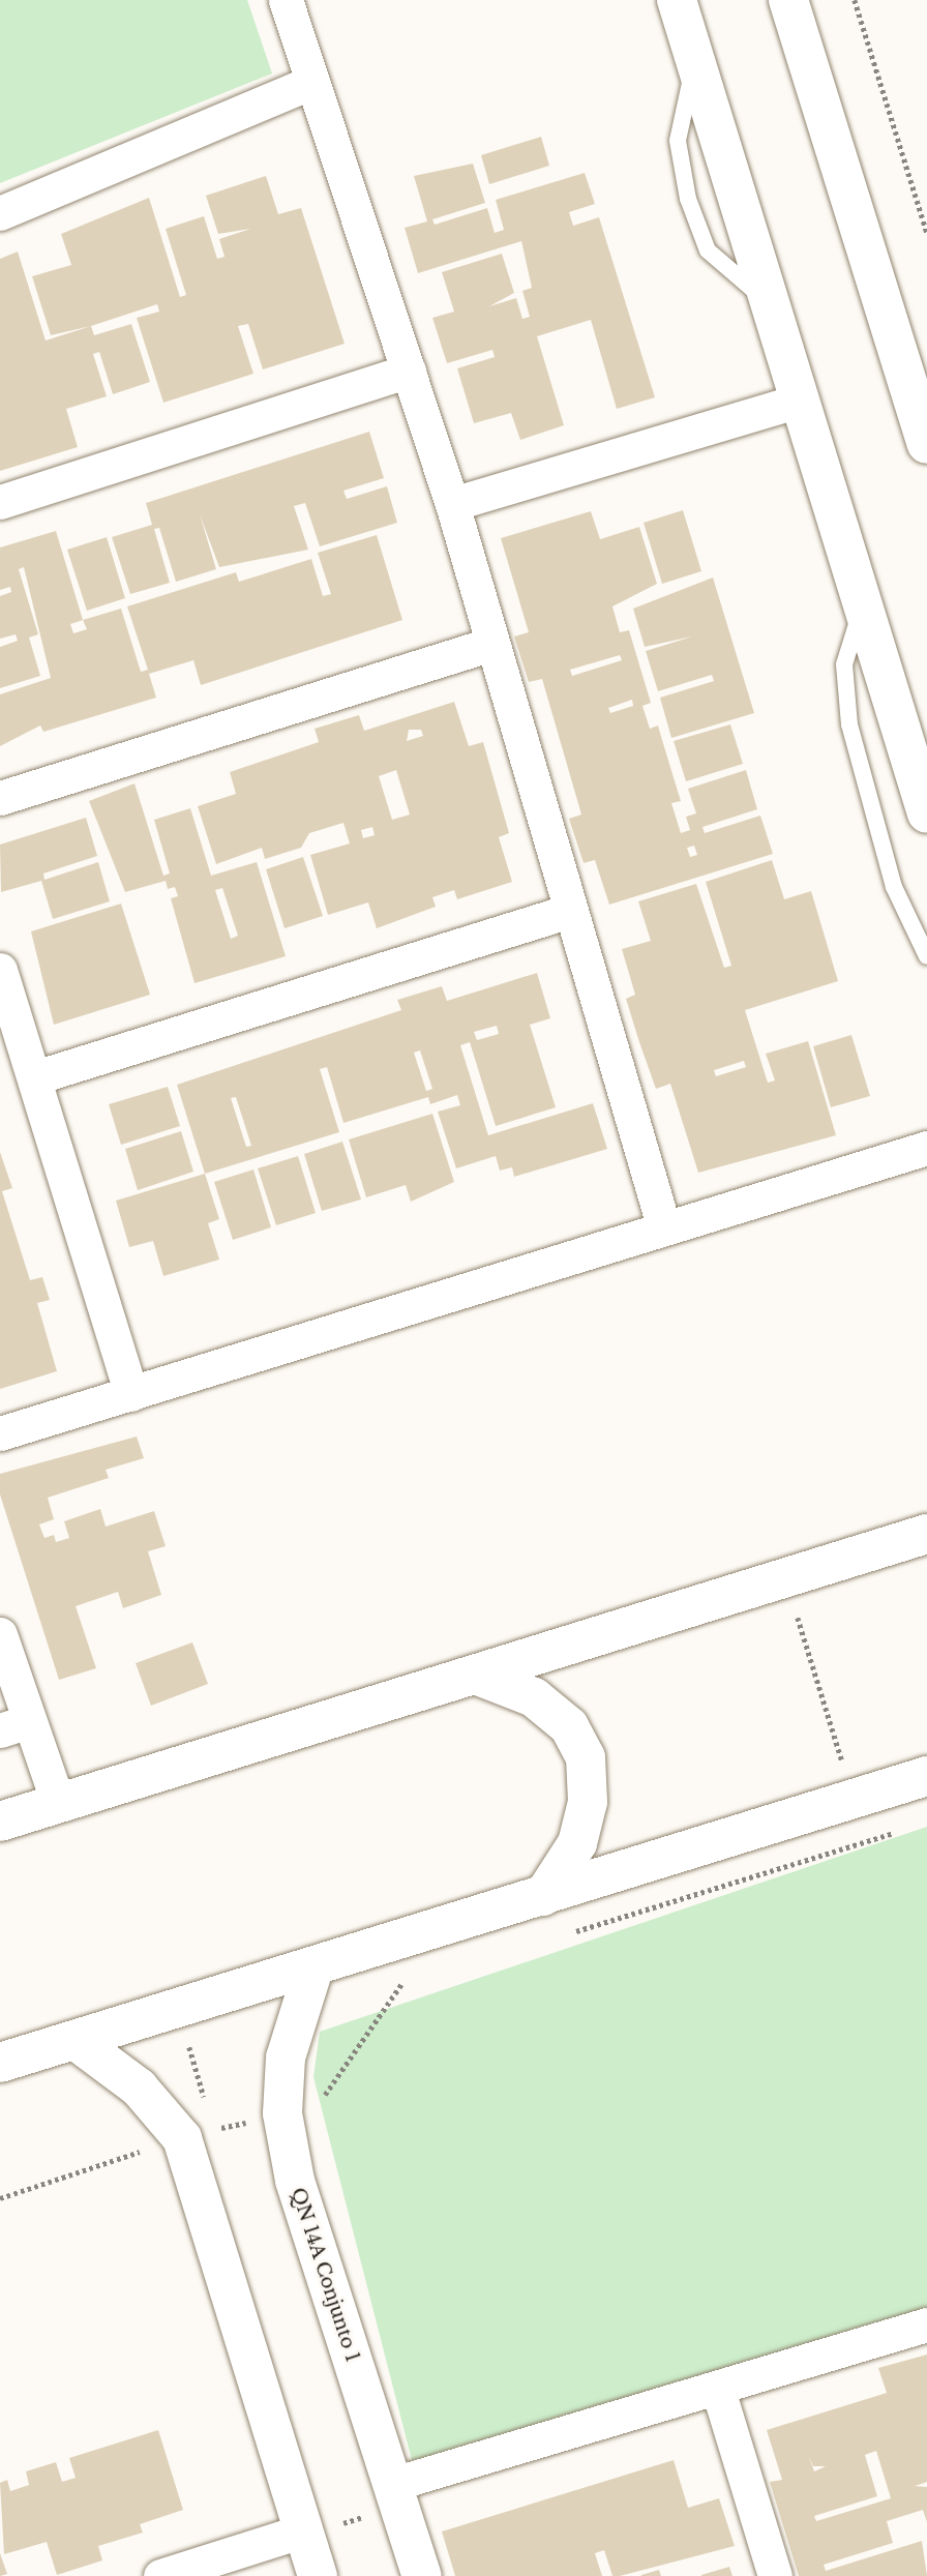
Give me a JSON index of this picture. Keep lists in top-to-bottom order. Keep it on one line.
{"streets":{"main road":["QN 14A Conjunto 1"]}}
